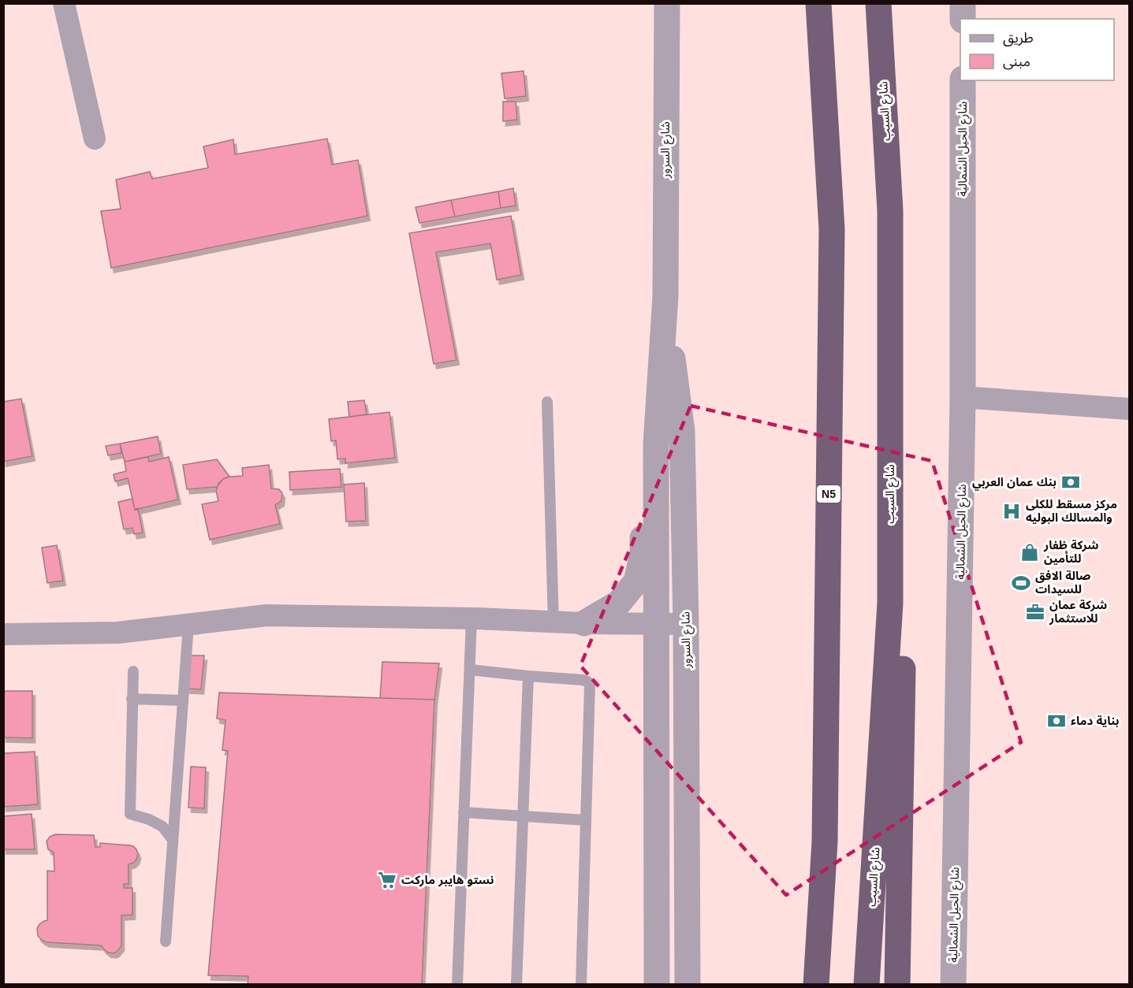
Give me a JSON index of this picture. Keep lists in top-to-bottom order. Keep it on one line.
{"streets":{"highway":["شارع السيب","N5"],"street":["شارع الحيل الشمالية","شارع السرور"]},"places":{"bank":["بنك عمان العربي","بناية دماء"],"hospital":["مركز مسقط للكلى والمسالك البوليه"],"shop":["شركة ظفار للتأمين"],"sports":["صالة الافق للسيدات"],"office":["شركة عمان للاستثمار"],"supermarket":["نستو هايبر ماركت"]},"legend":["طريق","مبنى"]}
